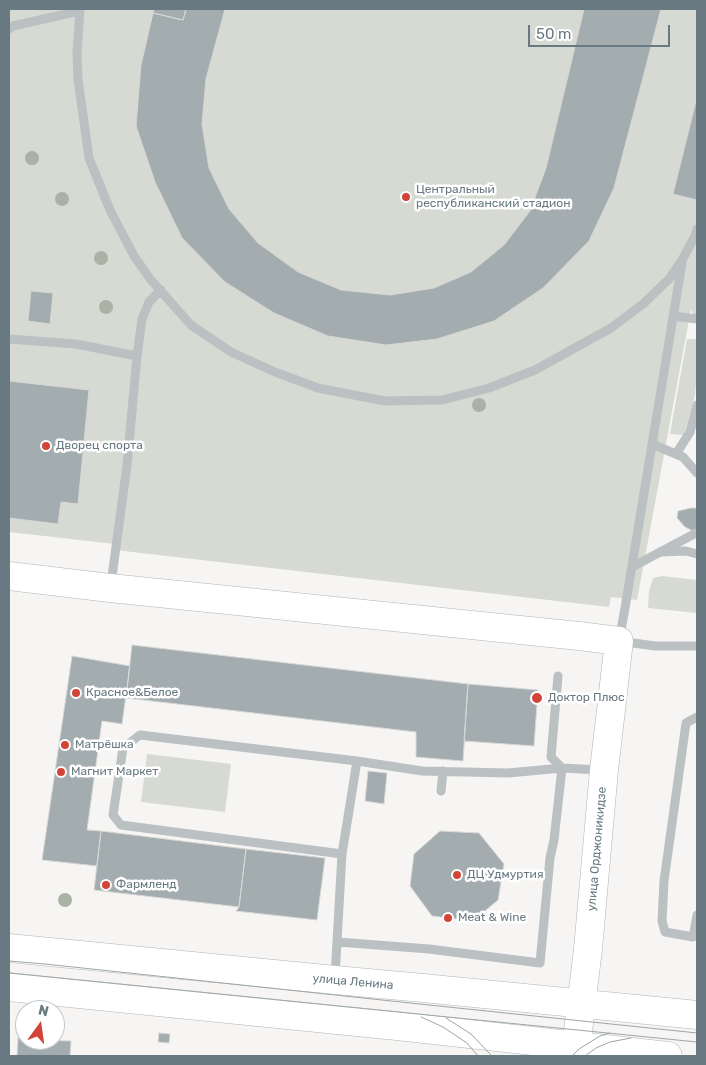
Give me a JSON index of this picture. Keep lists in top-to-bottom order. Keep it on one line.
{"streets":{"main road":["улица Орджоникидзе","улица Ленина"]},"crossings":[["улица Орджоникидзе","улица Ленина"]],"places":["Центральный республиканский стадион","Дворец спорта","Красное&Белое","Доктор Плюс","Матрёшка","Магнит Маркет","ДЦ Удмуртия","Фармленд","Meat & Wine"],"scale_bar":"50 m","north":"top"}
